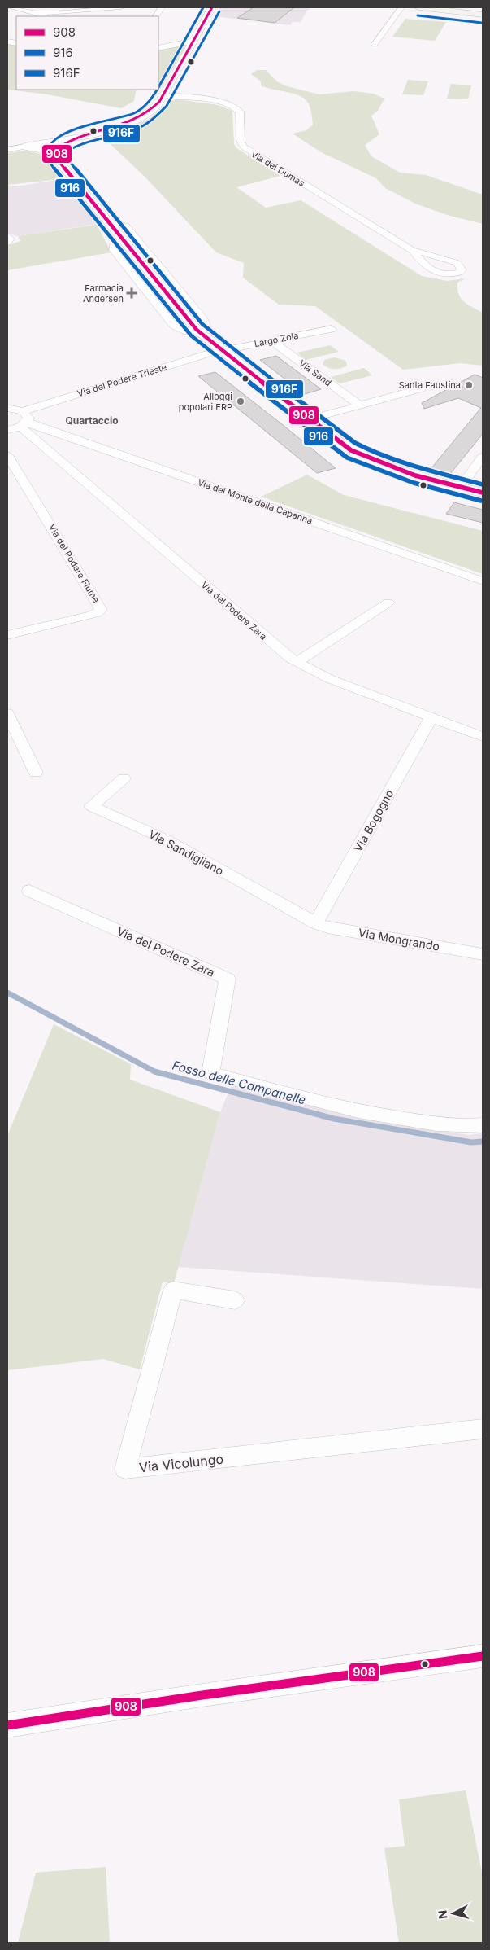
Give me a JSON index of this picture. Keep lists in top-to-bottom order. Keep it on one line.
{"streets":{"street":["Via dei Dumas","Largo Zola","Via Sand","Via del Podere Trieste","Via del Monte della Capanna","Via del Podere Fiume","Via del Podere Zara","Via Bogogno","Via Sandigliano","Via Mongrando","Via Vicolungo"]},"crossings":[["Largo Zola","Via Sand"],["Largo Zola","Via del Podere Trieste"],["Via del Podere Trieste","Via del Monte della Capanna"],["Via del Podere Trieste","Via del Podere Zara"],["Via del Monte della Capanna","Via del Podere Zara"],["Via del Podere Zara","Via Bogogno"],["Via Bogogno","Via Sandigliano"],["Via Bogogno","Via Mongrando"],["Via Sandigliano","Via Mongrando"]],"districts":["Quartaccio"],"water":["Fosso delle Campanelle"],"places":{"health":["Farmacia Andersen"],"other":["Santa Faustina","Alloggi popolari ERP"]},"lines":["transit line 908","transit line 916","transit line 916F"],"legend":["908","916","916F"],"north":"left"}
